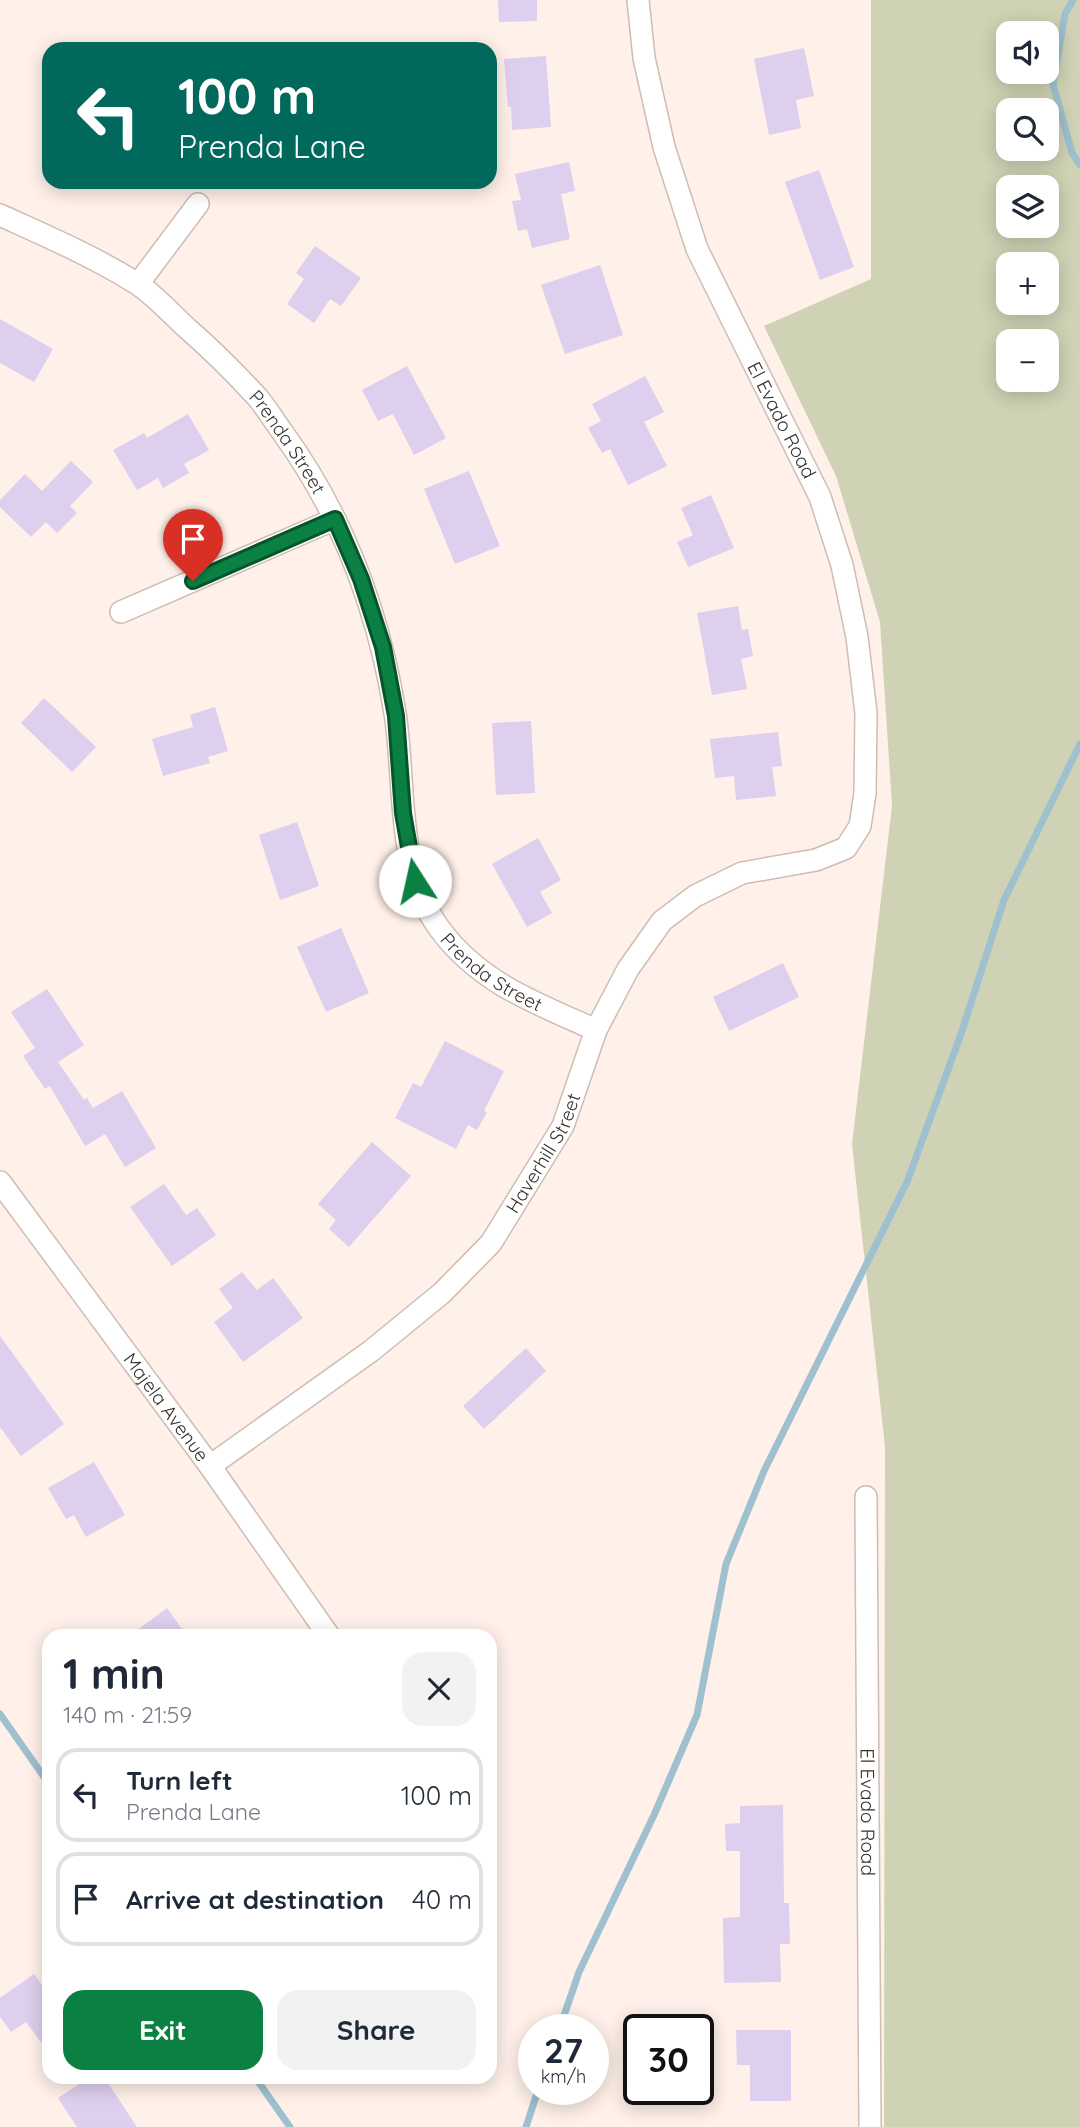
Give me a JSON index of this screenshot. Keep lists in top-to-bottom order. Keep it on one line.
{"streets":{"street":["El Evado Road","Prenda Street","Haverhill Street","Majela Avenue"]},"crossings":[["El Evado Road","Haverhill Street"],["Prenda Street","Haverhill Street"],["Haverhill Street","Majela Avenue"]],"page":{"map_buttons":["+","−"],"turn":["100 m","Prenda Lane"],"heading":["1 min","140 m · 21:59"],"list":[{"name":"Turn left","note":"Prenda Lane","value":"100 m"},{"name":"Arrive at destination","value":"40 m"}],"buttons":["Exit","Share"],"speed":"27 km/h","limit":"30"}}
